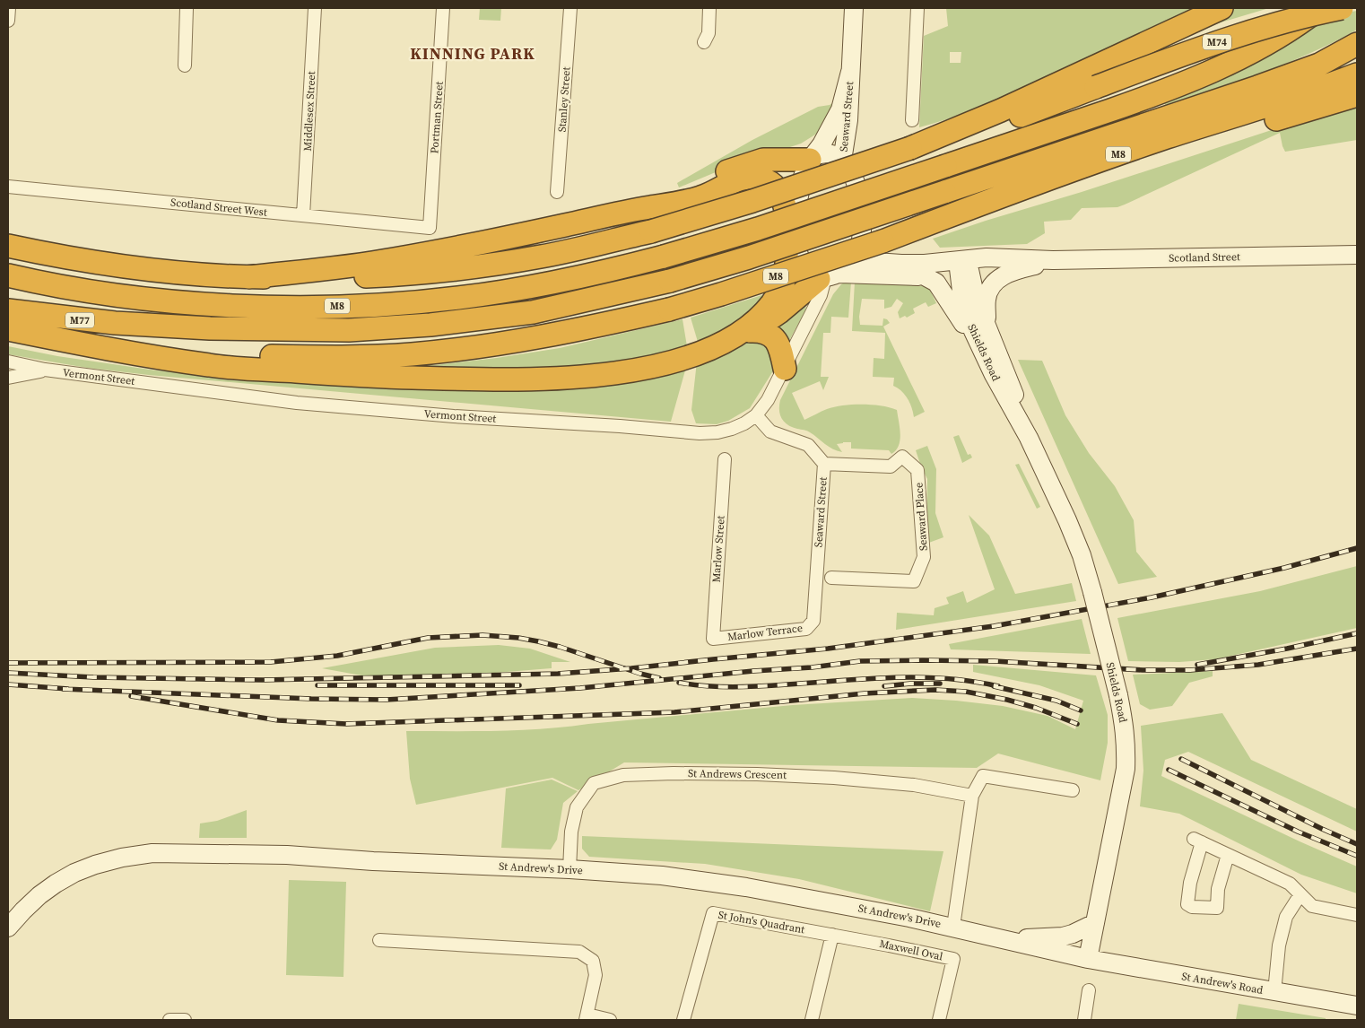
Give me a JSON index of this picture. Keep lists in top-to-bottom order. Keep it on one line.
{"streets":{"highway":["M74","M8","M77"],"street":["Stanley Street","Middlesex Street","Seaward Street","Portman Street","Scotland Street West","Scotland Street","Shields Road","Vermont Street","Seaward Place","Marlow Street","Marlow Terrace","St Andrews Crescent","St Andrew's Drive","St John's Quadrant","Maxwell Oval","St Andrew's Road"]},"crossings":[["Middlesex Street","Scotland Street West"],["Seaward Street","Scotland Street"],["Seaward Street","Vermont Street"],["Seaward Street","Seaward Place"],["Seaward Street","Marlow Terrace"],["Portman Street","Scotland Street West"],["M8","M77"],["Scotland Street","Shields Road"],["Scotland Street","Vermont Street"],["Shields Road","St Andrew's Drive"],["Shields Road","St Andrew's Road"],["Marlow Street","Marlow Terrace"],["St Andrews Crescent","St Andrew's Drive"],["St Andrew's Drive","St Andrew's Road"],["St John's Quadrant","Maxwell Oval"]],"districts":["KINNING PARK"]}
